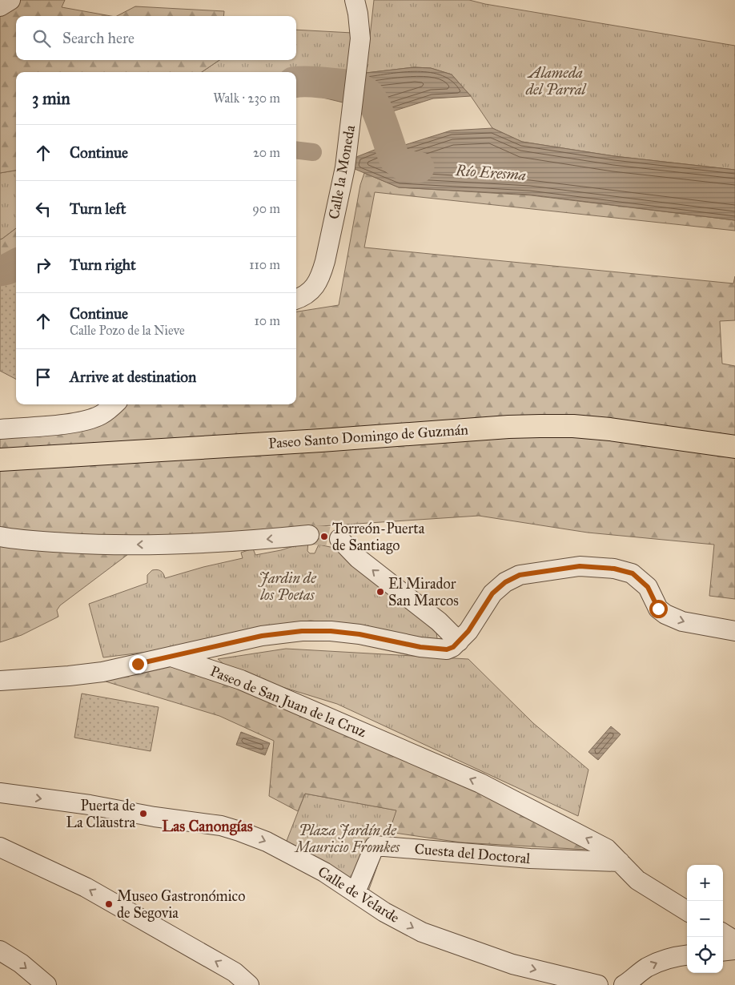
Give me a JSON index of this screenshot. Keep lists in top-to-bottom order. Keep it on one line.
{"streets":{"main road":["Paseo Santo Domingo de Guzmán"],"street":["Calle la Moneda","Paseo de San Juan de la Cruz","Cuesta del Doctoral","Calle de Velarde"]},"crossings":[["Paseo de San Juan de la Cruz","Cuesta del Doctoral"],["Cuesta del Doctoral","Calle de Velarde"]],"districts":["Las Canongías"],"water":["Río Eresma"],"parks":["Alameda del Parral","Jardin de los Poetas","Plaza Jardín de Mauricio Fromkes"],"places":["Torreón-Puerta de Santiago","El Mirador San Marcos","Puerta de La Claustra","Museo Gastronómico de Segovia"],"page":{"search":"Search here","heading":["3 min","Walk · 230 m"],"list":[["Continue","20 m"],["Turn left","90 m"],["Turn right","110 m"],["Continue","Calle Pozo de la Nieve","10 m"],"Arrive at destination"],"map_buttons":["+","−"]}}
